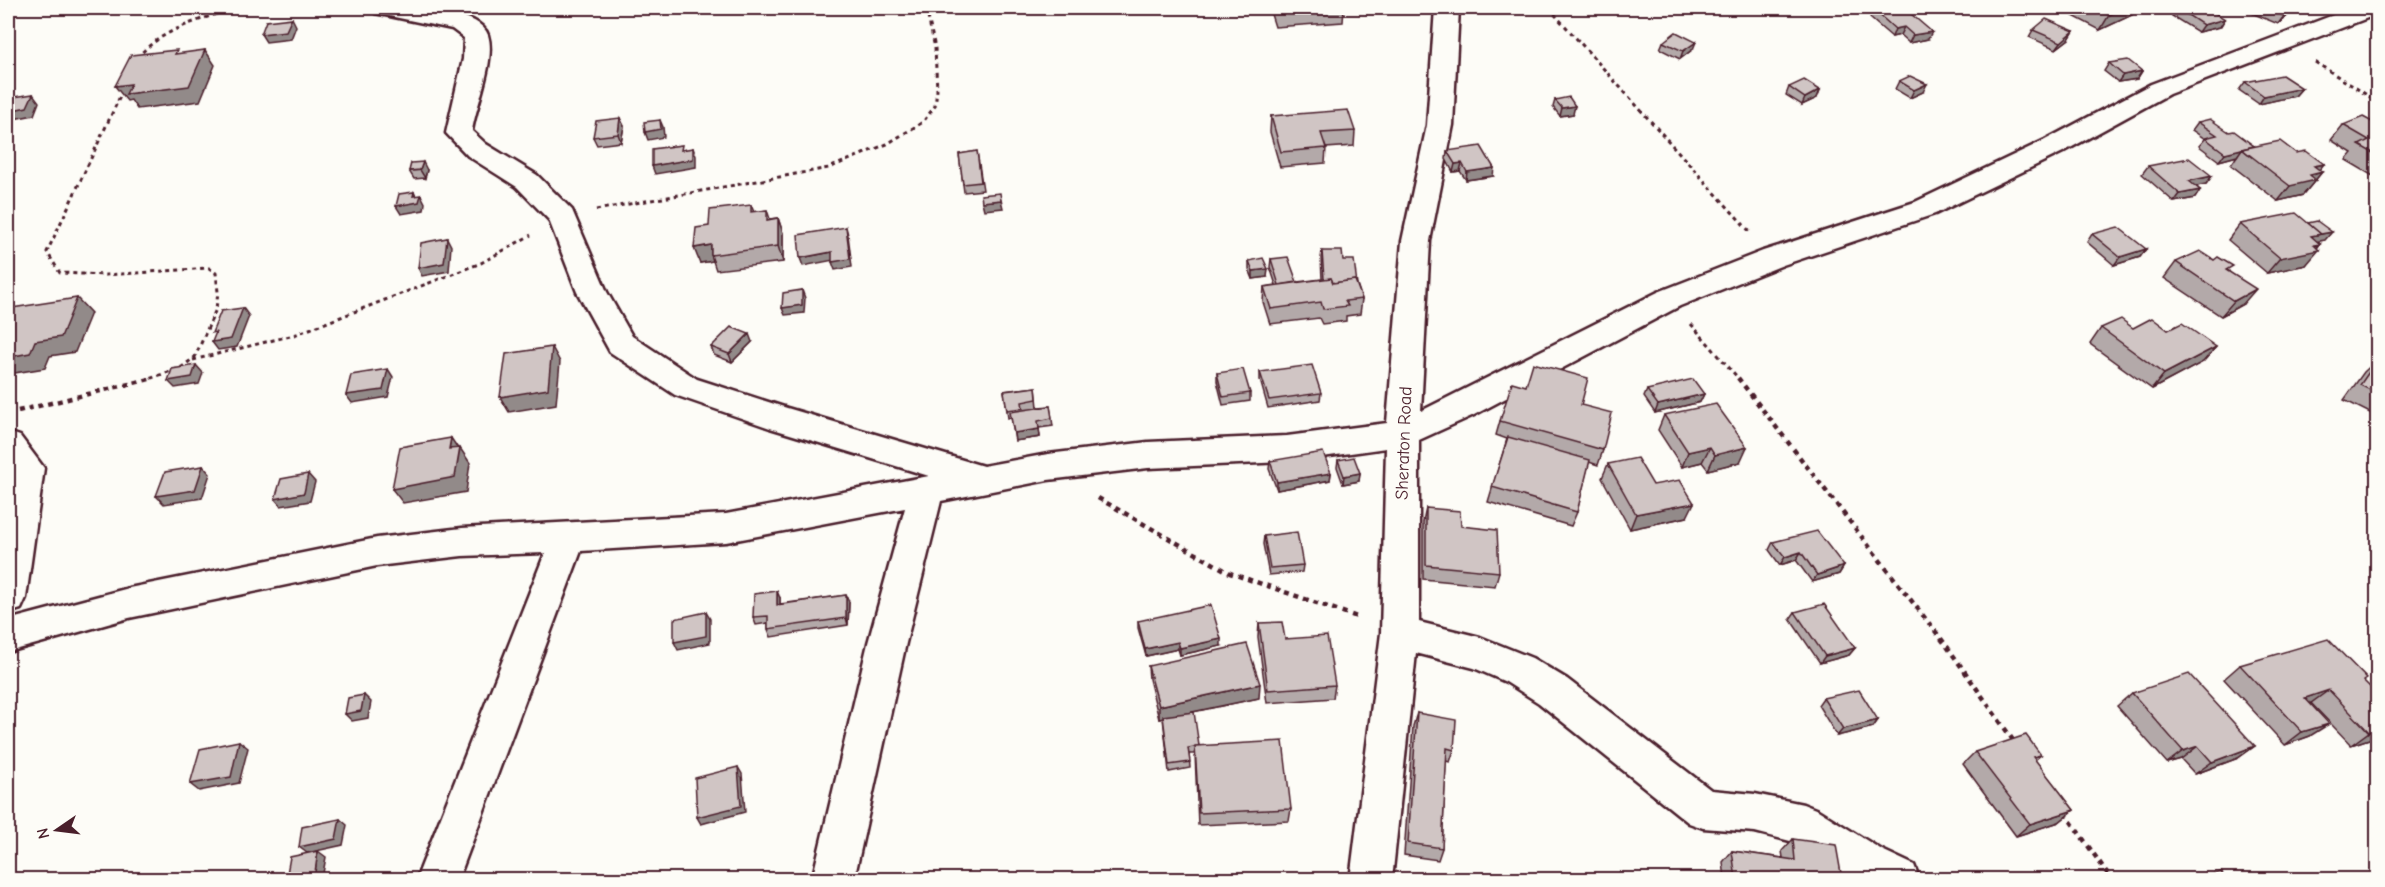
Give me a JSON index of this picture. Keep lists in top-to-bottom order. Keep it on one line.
{"streets":{"street":["Sheraton Road"]},"north":"left"}
